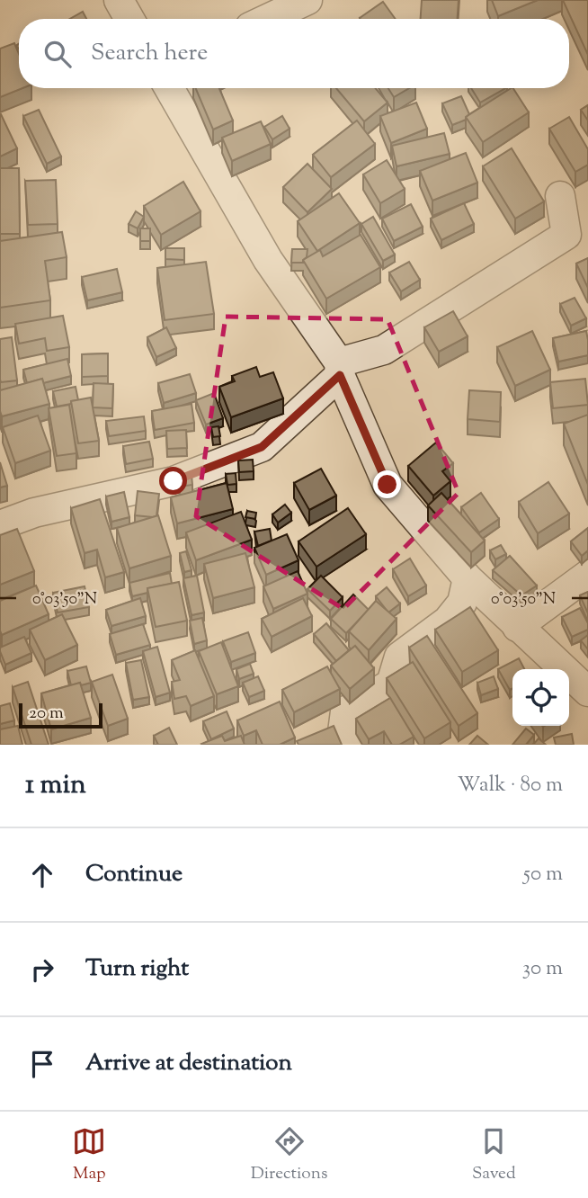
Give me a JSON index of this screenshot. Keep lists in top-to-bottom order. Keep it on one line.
{"scale_bar":"20 m","page":{"search":"Search here","scale":"20 m","heading":["1 min","Walk · 80 m"],"list":[["Continue","50 m"],["Turn right","30 m"],"Arrive at destination"],"nav":["Map","Directions","Saved"]},"coordinates":["0°03'50\"N"]}
